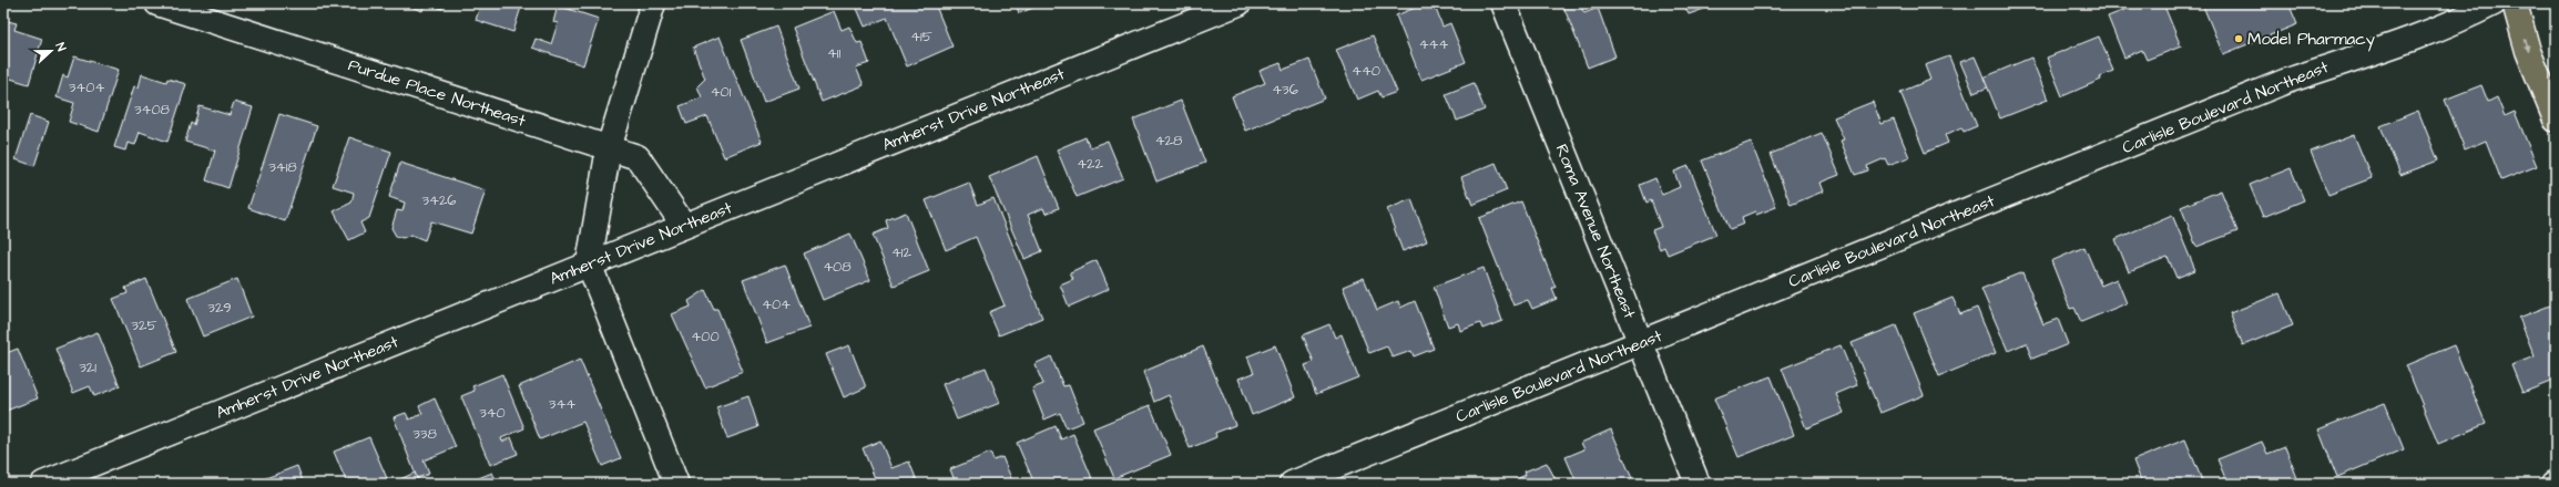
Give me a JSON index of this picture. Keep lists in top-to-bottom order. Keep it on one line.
{"streets":{"street":["Purdue Place Northeast","Carlisle Boulevard Northeast","Amherst Drive Northeast","Roma Avenue Northeast"]},"crossings":[["Purdue Place Northeast","Amherst Drive Northeast"],["Carlisle Boulevard Northeast","Roma Avenue Northeast"]],"places":["Model Pharmacy"],"house_numbers":["415","444","411","440","3404","436","401","3408","428","422","3418","3426","412","408","404","329","325","400","321","344","340","338"],"north":"right"}
